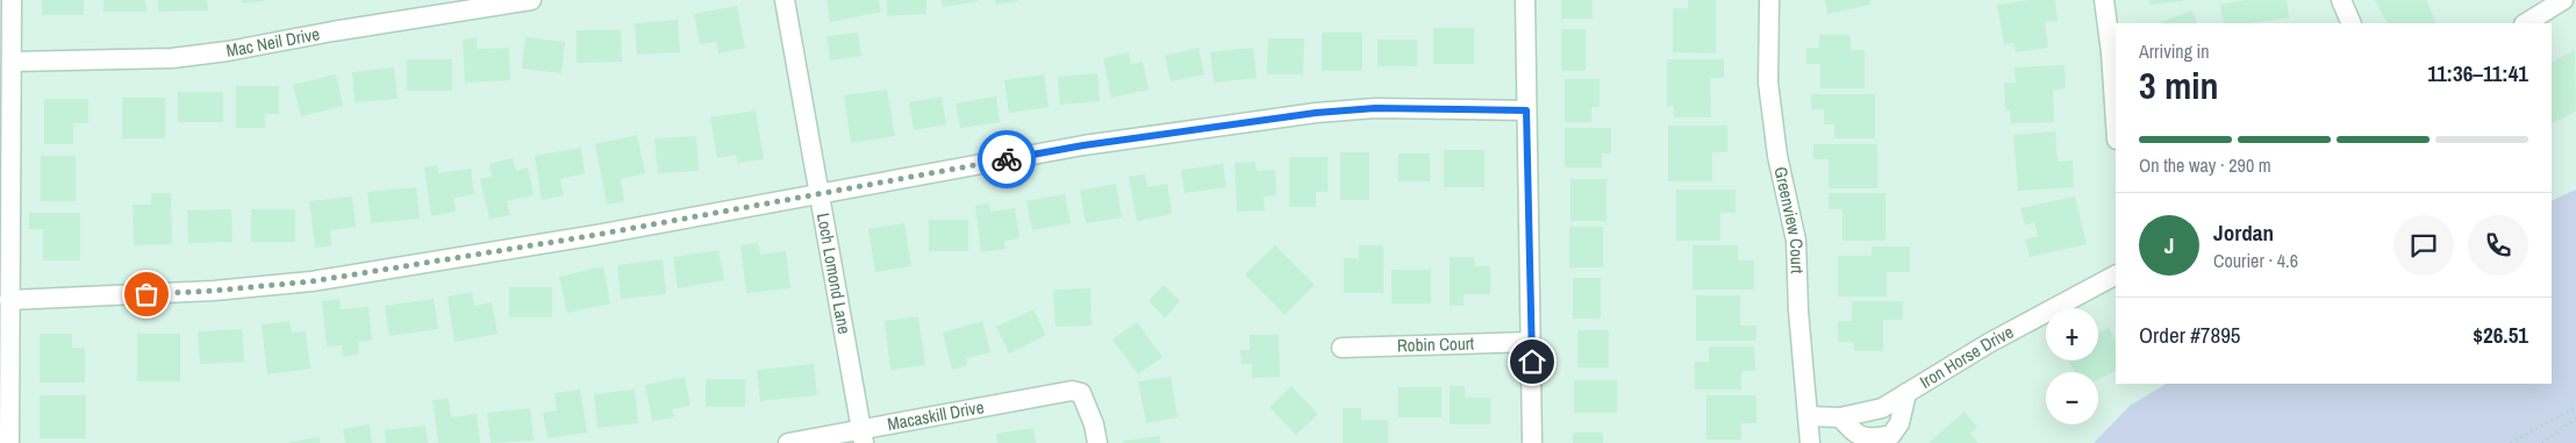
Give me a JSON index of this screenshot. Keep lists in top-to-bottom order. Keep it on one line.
{"streets":{"street":["Mac Neil Drive","Greenview Court","Loch Lomond Lane","Robin Court","Iron Horse Drive","Macaskill Drive"]},"crossings":[["Greenview Court","Iron Horse Drive"],["Loch Lomond Lane","Macaskill Drive"]],"page":{"heading":["3 min","Arriving in","11:36–11:41"],"panel":["Jordan","Courier · 4.6","Order #7895","$26.51"],"bar":"On the way · 290 m","round":"J","map_buttons":["+","−"]}}
